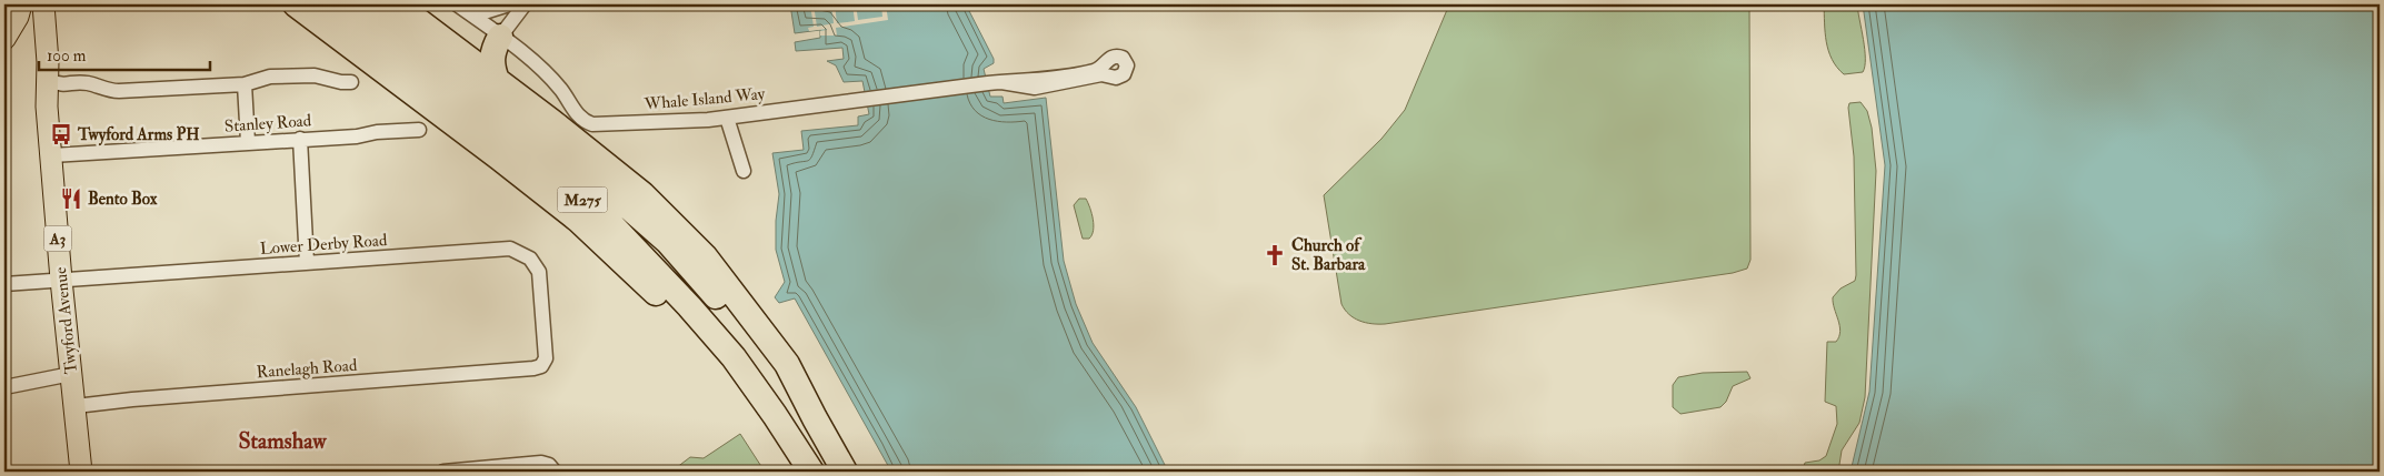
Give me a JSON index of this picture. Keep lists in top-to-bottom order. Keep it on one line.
{"streets":{"highway":["M275"],"main road":["A3","Twyford Avenue"],"street":["Whale Island Way","Stanley Road","Lower Derby Road","Ranelagh Road"]},"crossings":[["Stanley Road","Twyford Avenue"],["Lower Derby Road","Twyford Avenue"],["Lower Derby Road","Ranelagh Road"],["Twyford Avenue","Ranelagh Road"]],"districts":["Stamshaw"],"places":{"bus stop":["Twyford Arms PH"],"restaurant":["Bento Box"],"church":["Church of St. Barbara"]},"scale_bar":"100 m"}
